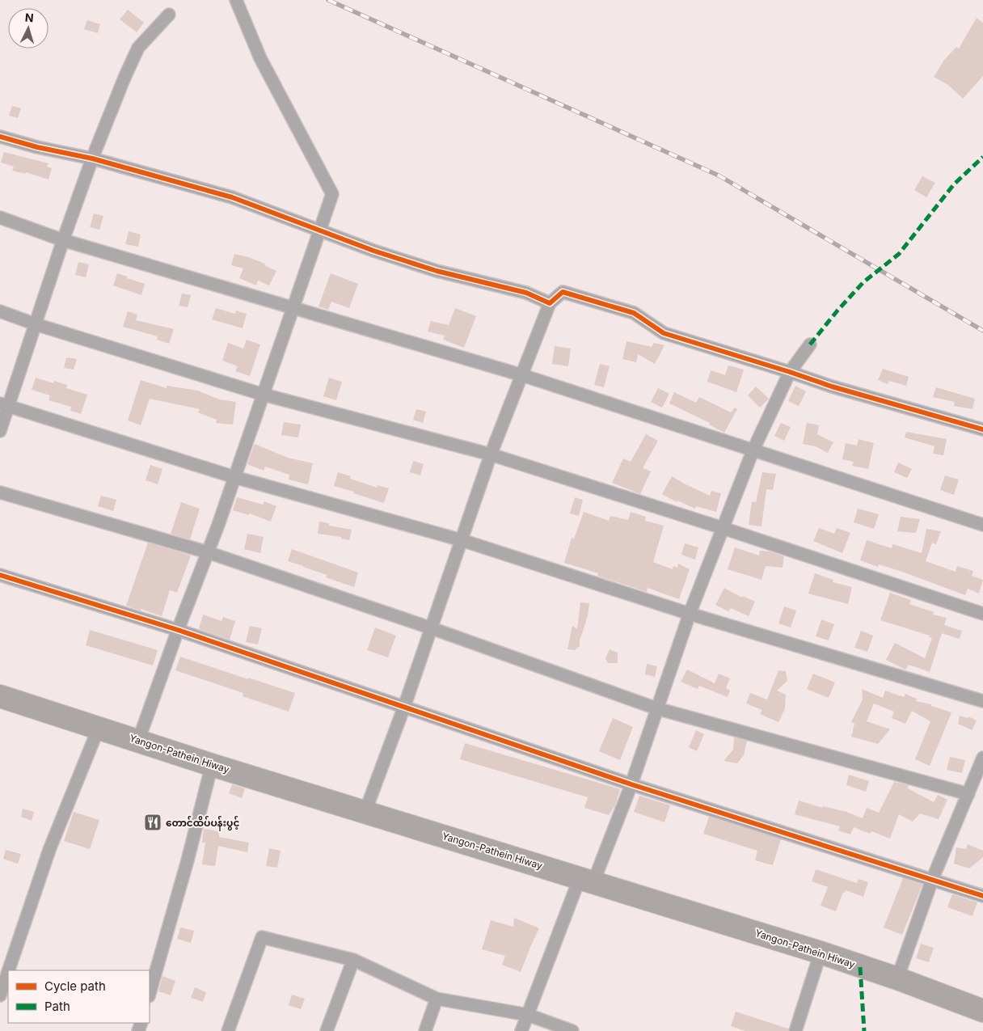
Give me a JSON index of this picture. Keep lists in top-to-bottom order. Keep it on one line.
{"streets":{"highway":["Yangon-Pathein Hiway"]},"places":{"restaurant":["တောင်ထိပ်ပန်းပွင့်"]},"legend":["Cycle path","Path"],"north":"top"}
